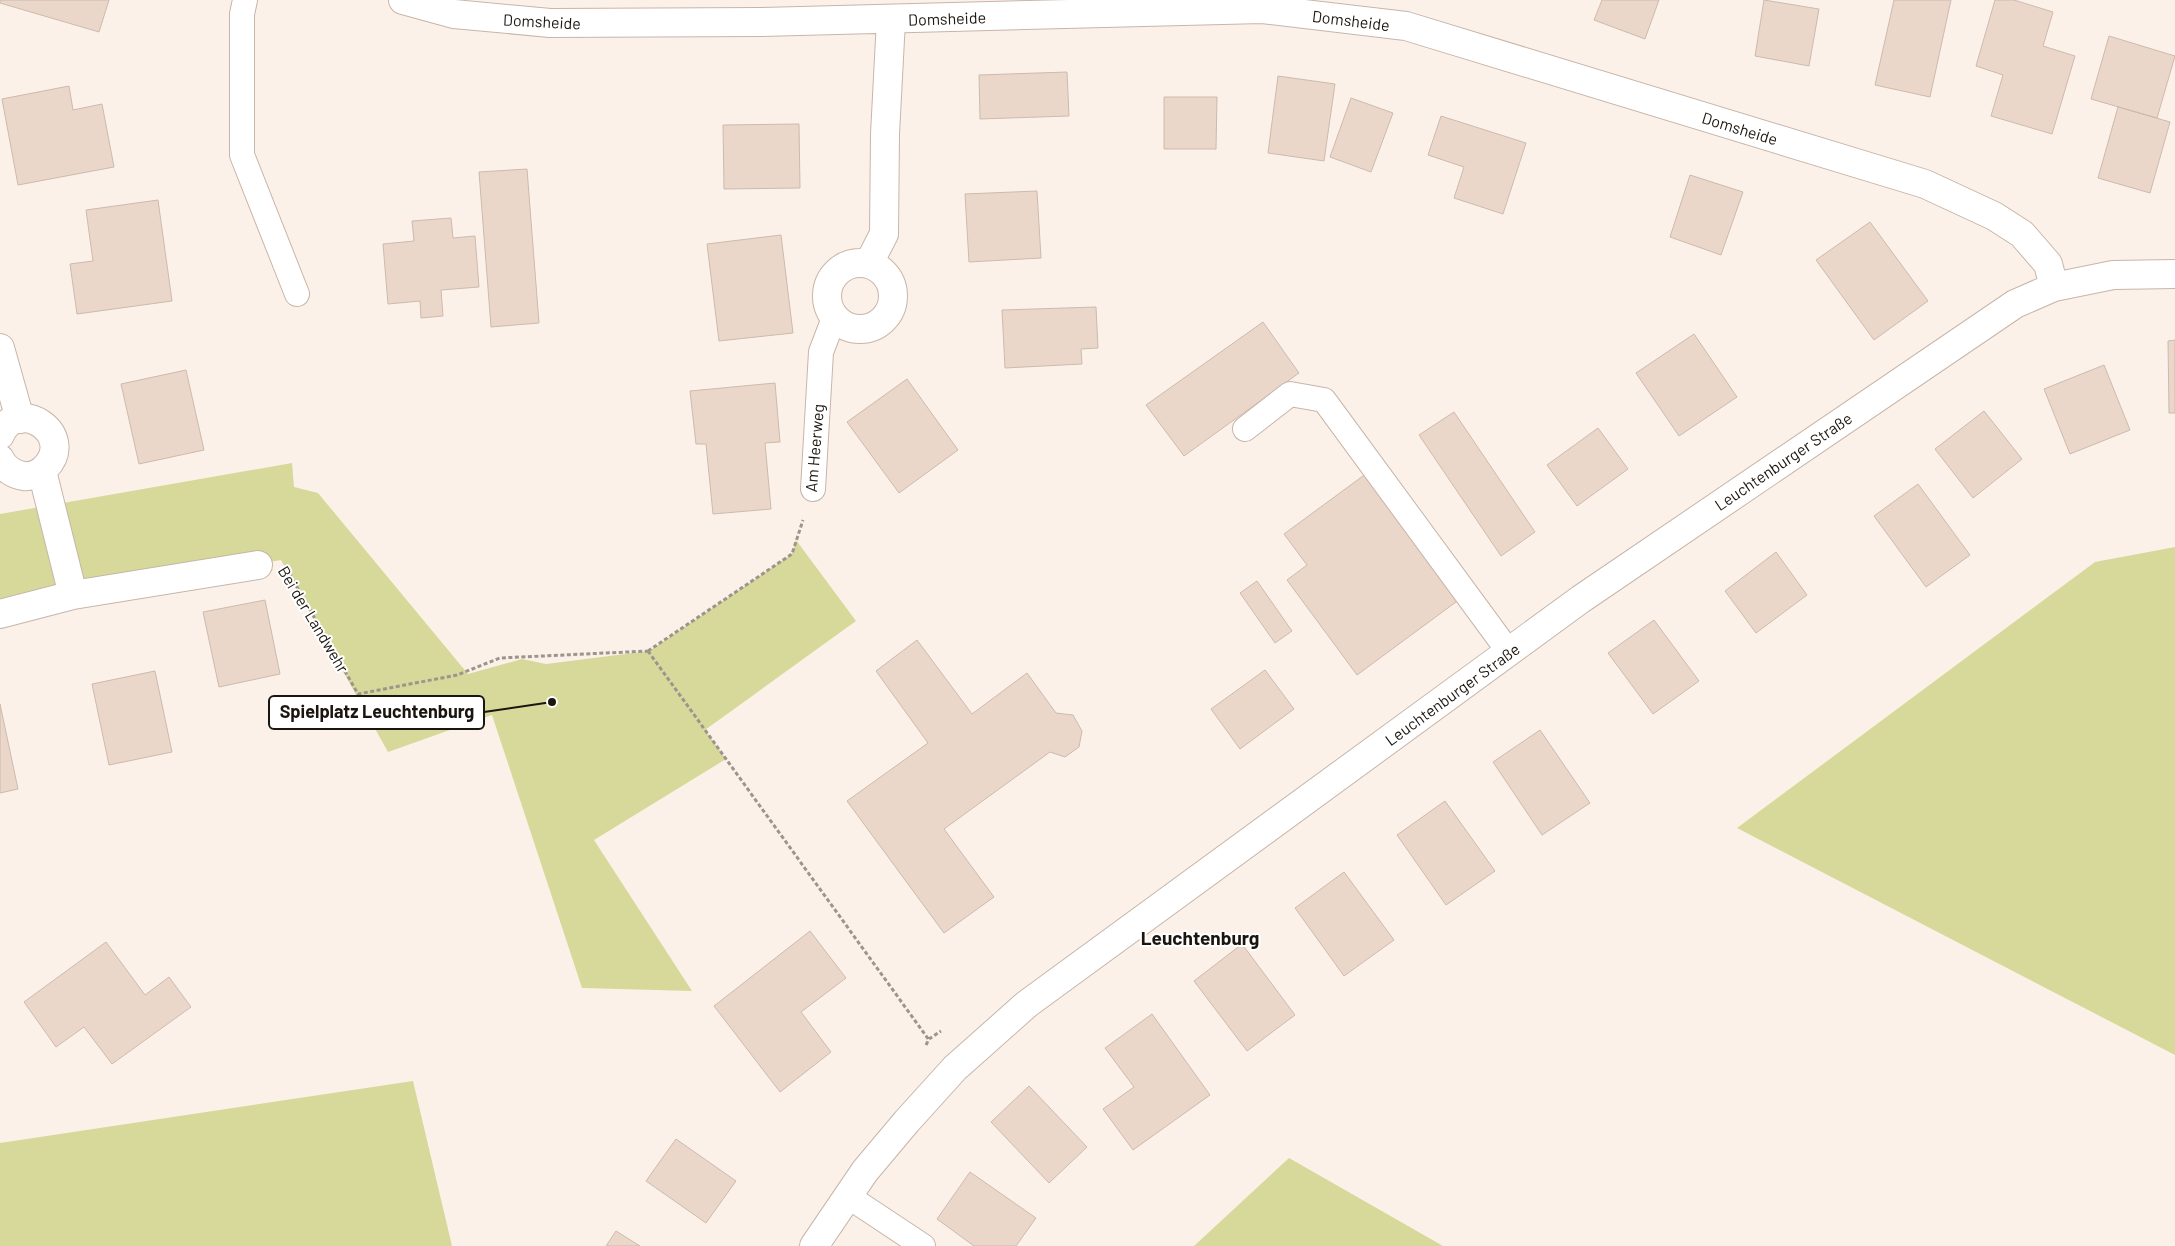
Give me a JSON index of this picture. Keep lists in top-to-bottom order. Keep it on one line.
{"streets":{"street":["Domsheide","Leuchtenburger Straße","Bei der Landwehr"],"lane":["Am Heerweg"]},"crossings":[["Domsheide","Leuchtenburger Straße"],["Am Heerweg","Bei der Landwehr"]],"districts":["Leuchtenburg"],"places":["Spielplatz Leuchtenburg"]}
